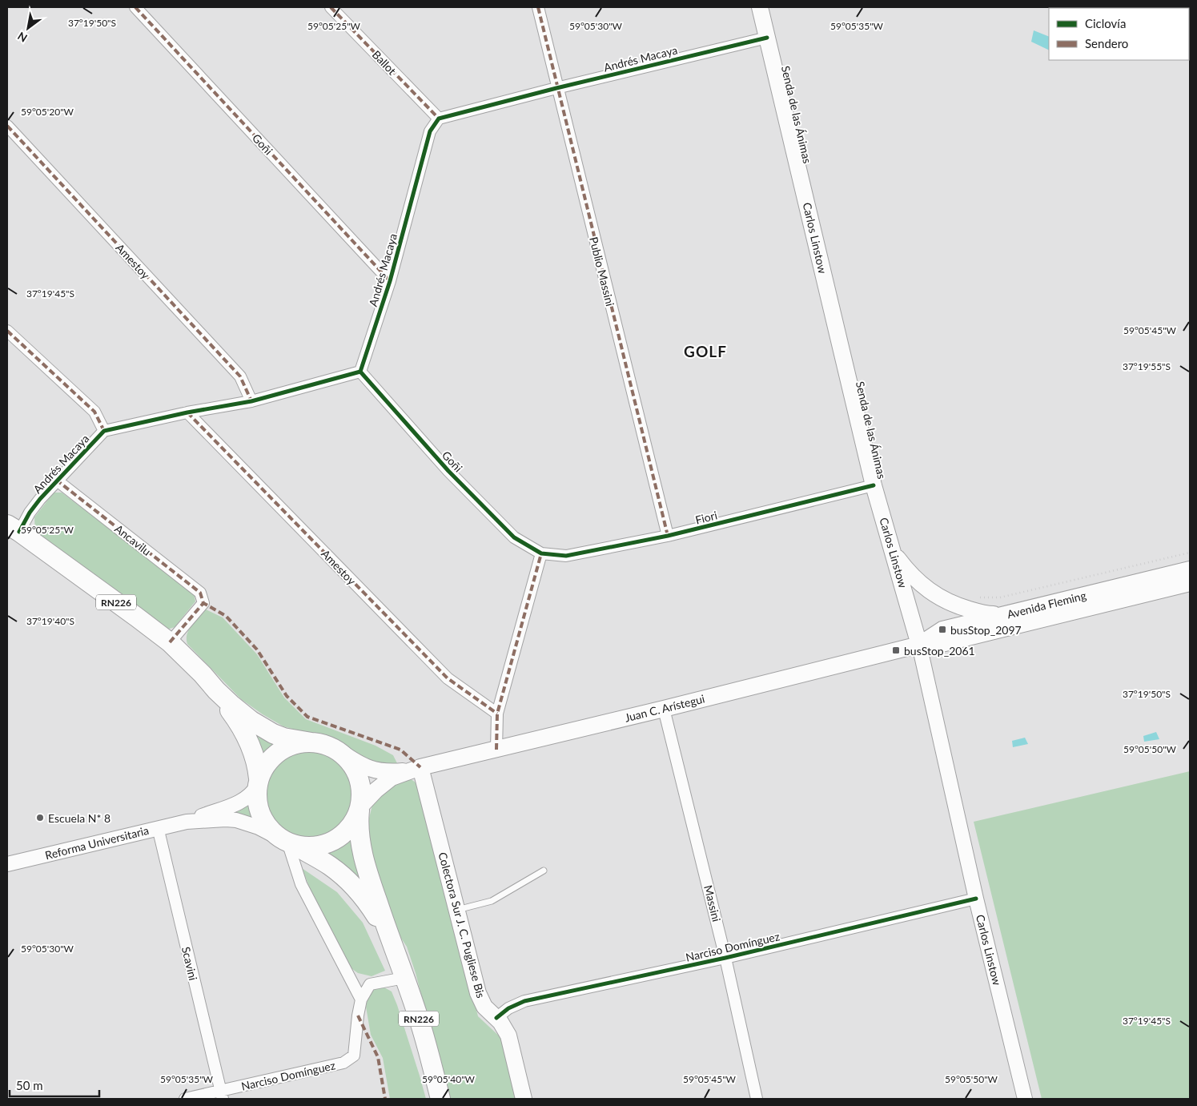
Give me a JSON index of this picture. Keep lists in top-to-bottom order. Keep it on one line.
{"streets":{"highway":["RN226"],"main road":["Carlos Linstow","Avenida Fleming","Juan C. Arístegui","Colectora Sur J. C. Pugliese Bis"],"street":["Andrés Macaya","Ballot","Goñi","Amestoy","Publio Massini","Fiori","Ancavilu","Reforma Universitaria","Massini","Narciso Domínguez","Scavini"],"cycle path":["Senda de las Ánimas"]},"crossings":[["Andrés Macaya","Ballot"],["Andrés Macaya","Goñi"],["Andrés Macaya","Carlos Linstow"],["Andrés Macaya","Amestoy"],["Andrés Macaya","Publio Massini"],["Andrés Macaya","Ancavilu"],["Andrés Macaya","RN226"],["Goñi","Fiori"],["Carlos Linstow","Fiori"],["Carlos Linstow","Avenida Fleming"],["Carlos Linstow","Juan C. Arístegui"],["Carlos Linstow","Narciso Domínguez"],["Publio Massini","Fiori"],["Ancavilu","RN226"],["RN226","Juan C. Arístegui"],["RN226","Reforma Universitaria"],["RN226","Narciso Domínguez"],["Avenida Fleming","Juan C. Arístegui"],["Juan C. Arístegui","Reforma Universitaria"],["Juan C. Arístegui","Massini"],["Juan C. Arístegui","Colectora Sur J. C. Pugliese Bis"],["Reforma Universitaria","Scavini"],["Massini","Narciso Domínguez"],["Colectora Sur J. C. Pugliese Bis","Narciso Domínguez"],["Narciso Domínguez","Scavini"]],"districts":["GOLF"],"places":{"transit":["busStop_2097","busStop_2061"],"other":["Escuela N* 8"]},"legend":["Ciclovía","Sendero"],"scale_bar":"50 m","north":"bottom left","coordinates":["37°19'50\"S","59°05'25\"W","59°05'30\"W","59°05'35\"W","59°05'20\"W","37°19'45\"S","59°05'45\"W","37°19'55\"S","37°19'40\"S","59°05'50\"W","59°05'40\"W"]}
